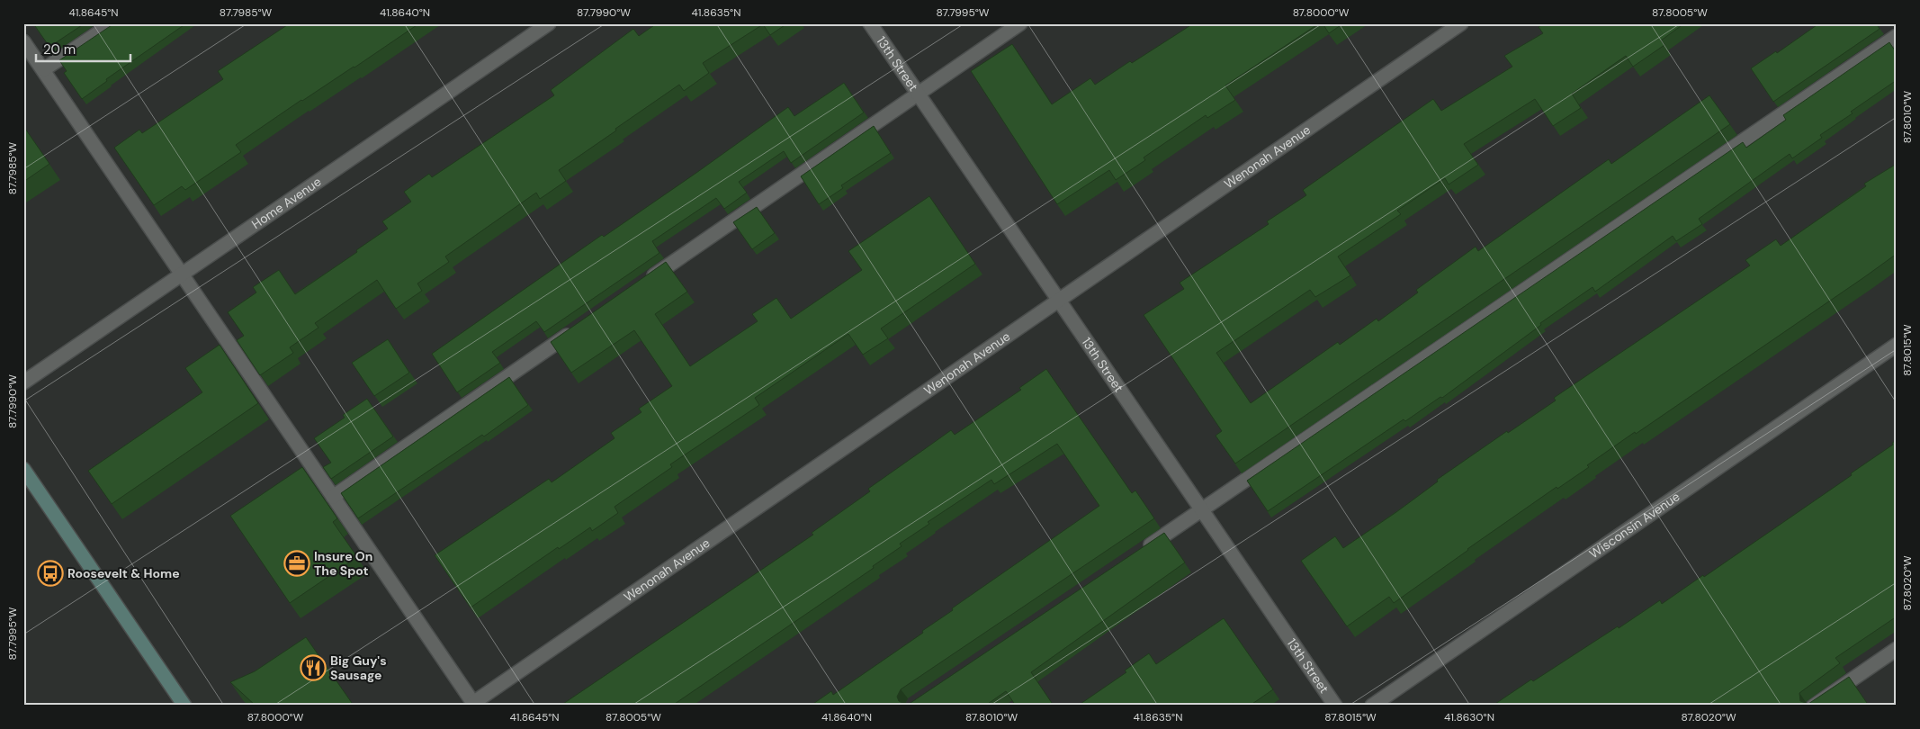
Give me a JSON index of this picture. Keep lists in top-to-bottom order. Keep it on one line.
{"streets":{"street":["13th Street","Wenonah Avenue","Home Avenue","Wisconsin Avenue"]},"crossings":[["13th Street","Wenonah Avenue"]],"places":{"office":["Insure On The Spot"],"bus stop":["Roosevelt & Home"],"restaurant":["Big Guy's Sausage"]},"scale_bar":"20 m","coordinates":["41.8645°N","87.7985°W","41.8640°N","87.7990°W","41.8635°N","87.7995°W","87.8000°W","87.8005°W","87.8010°W","87.8015°W","87.8020°W","41.8630°N"]}
